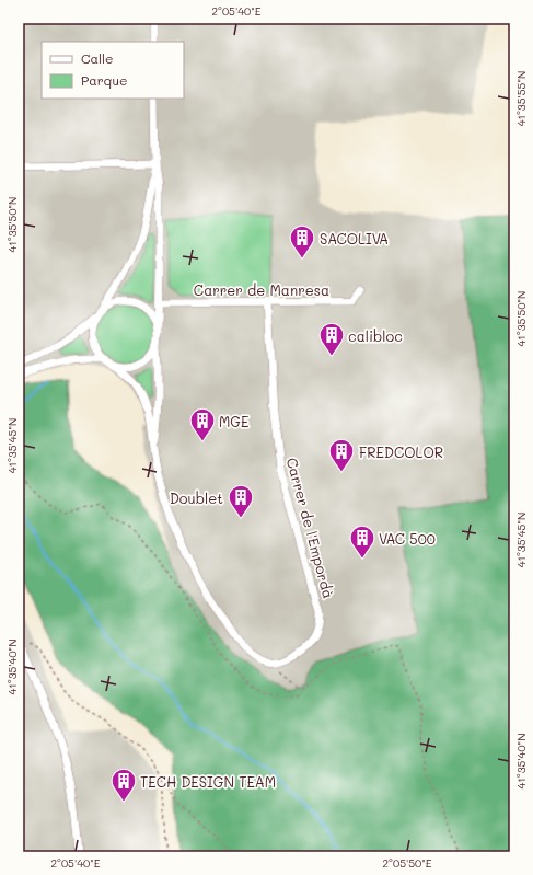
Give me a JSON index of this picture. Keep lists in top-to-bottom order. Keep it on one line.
{"streets":{"street":["Carrer de Manresa","Carrer de l'Empordà"]},"crossings":[["Carrer de Manresa","Carrer de l'Empordà"]],"places":{"building":["SACOLIVA","calibloc","MGE","FREDCOLOR","Doublet","VAC 500","TECH DESIGN TEAM"]},"legend":["Calle","Parque"],"coordinates":["2°05'40\"E","41°35'55\"N","41°35'50\"N","41°35'45\"N","41°35'40\"N","2°05'50\"E"]}
